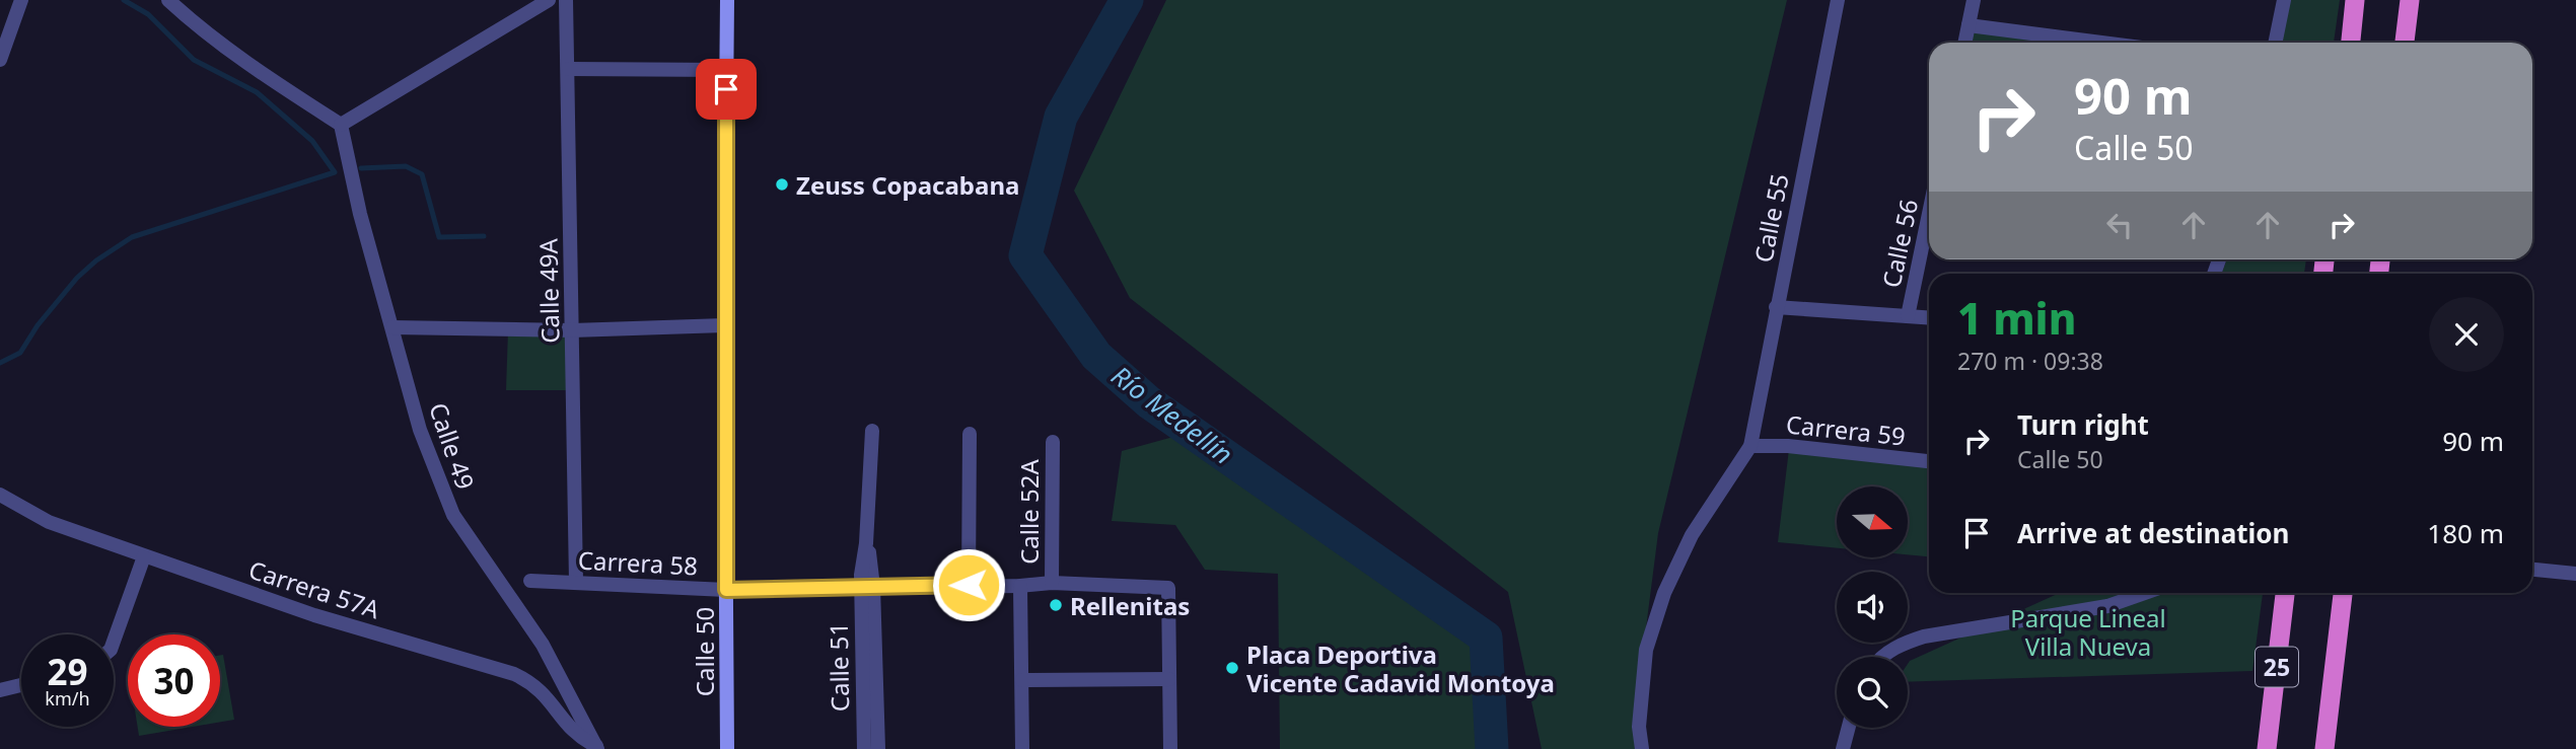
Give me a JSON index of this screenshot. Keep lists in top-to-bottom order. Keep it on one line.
{"streets":{"highway":["25"],"main road":["Calle 50"],"street":["Calle 55","Calle 56","Calle 49A","Carrera 59","Calle 49","Calle 52A","Carrera 58","Carrera 57A","Calle 51"]},"crossings":[["Calle 55","Carrera 59"],["Calle 49A","Carrera 58"],["Calle 49","Carrera 57A"],["Calle 52A","Carrera 58"],["Carrera 58","Calle 50"],["Carrera 58","Calle 51"]],"water":["Río Medellín"],"parks":["Parque Lineal Villa Nueva"],"places":["Zeuss Copacabana","Rellenitas","Placa Deportiva Vicente Cadavid Montoya"],"north":"right","page":{"turn":["90 m","Calle 50"],"heading":["1 min","270 m · 09:38"],"list":[{"name":"Turn right","note":"Calle 50","value":"90 m"},{"name":"Arrive at destination","value":"180 m"}],"speed":"29 km/h","limit":"30"}}
